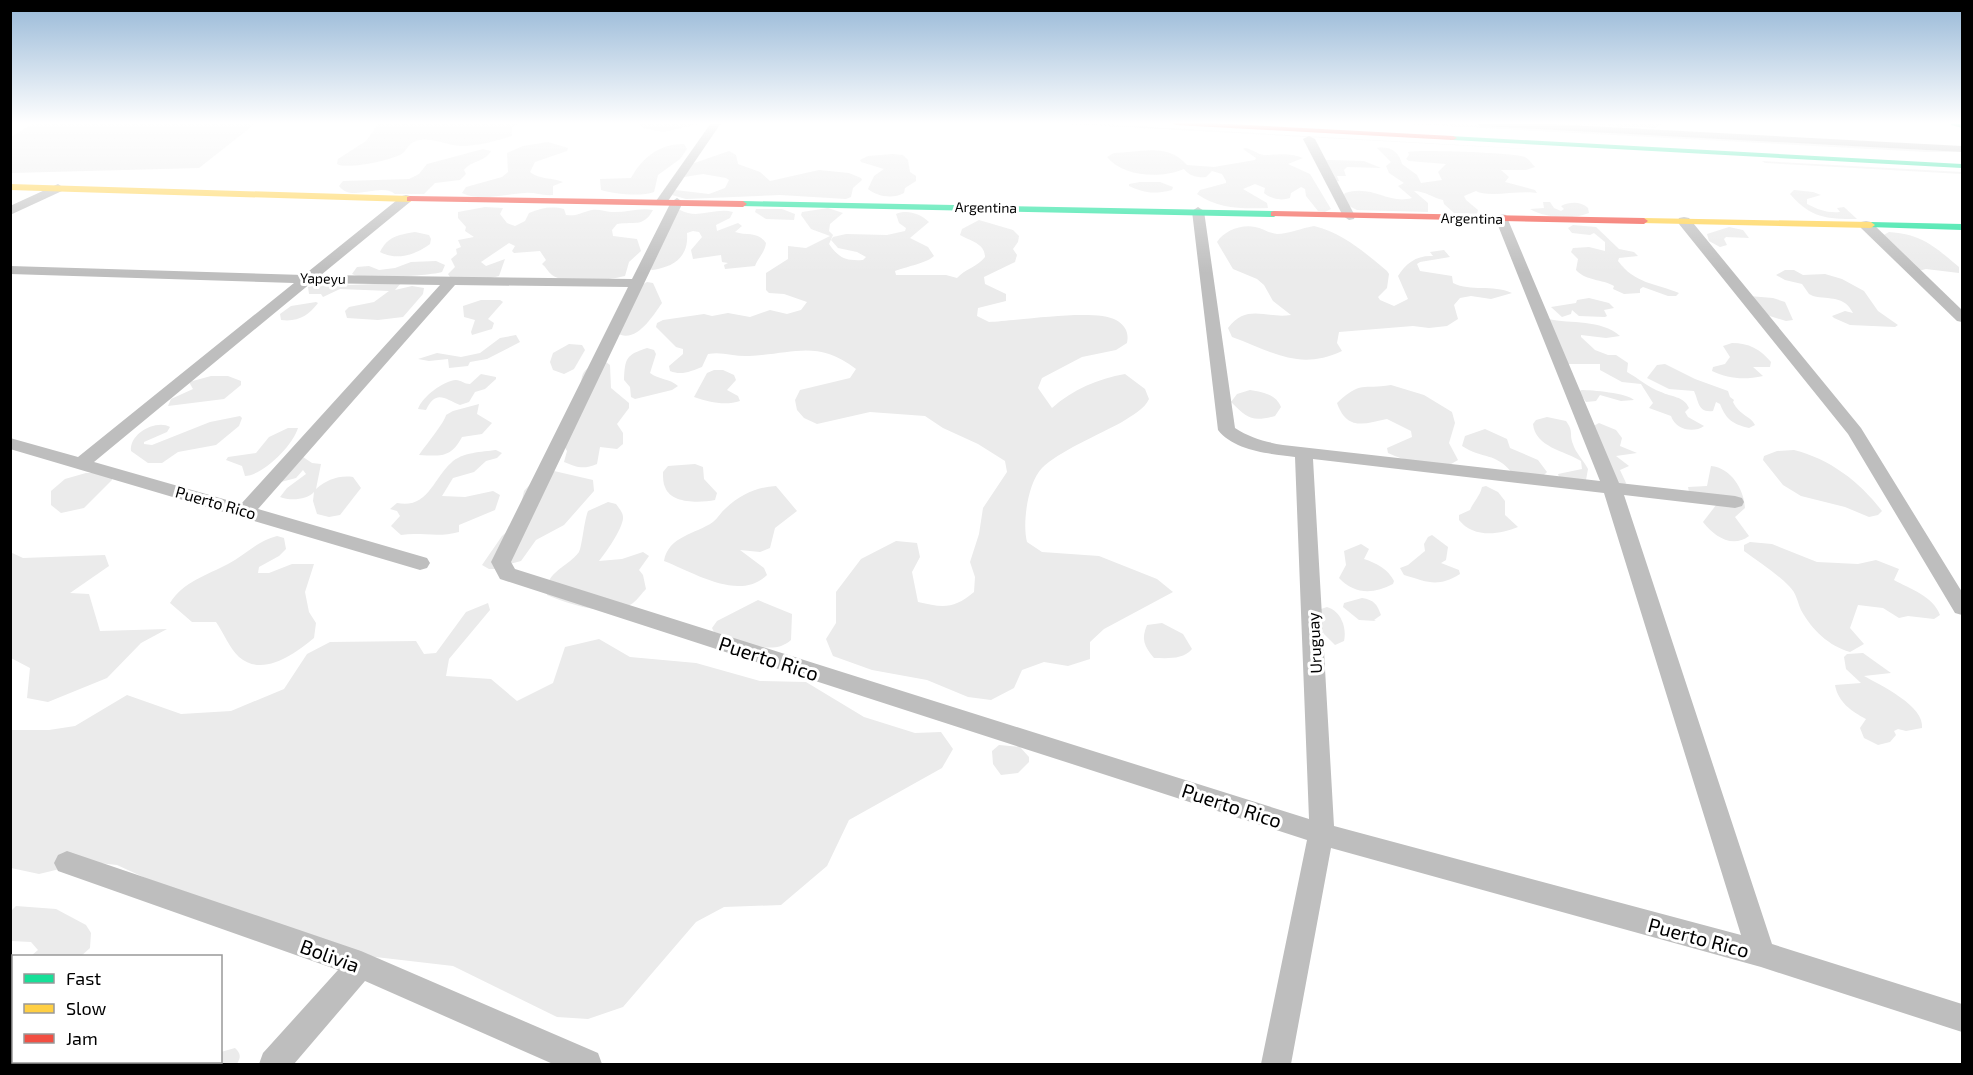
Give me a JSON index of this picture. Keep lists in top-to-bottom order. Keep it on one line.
{"streets":{"main road":["Argentina"],"street":["Yapeyu","Puerto Rico","Uruguay","Bolivia"]},"crossings":[["Yapeyu","Puerto Rico"],["Puerto Rico","Uruguay"]],"legend":["Fast","Slow","Jam"]}
